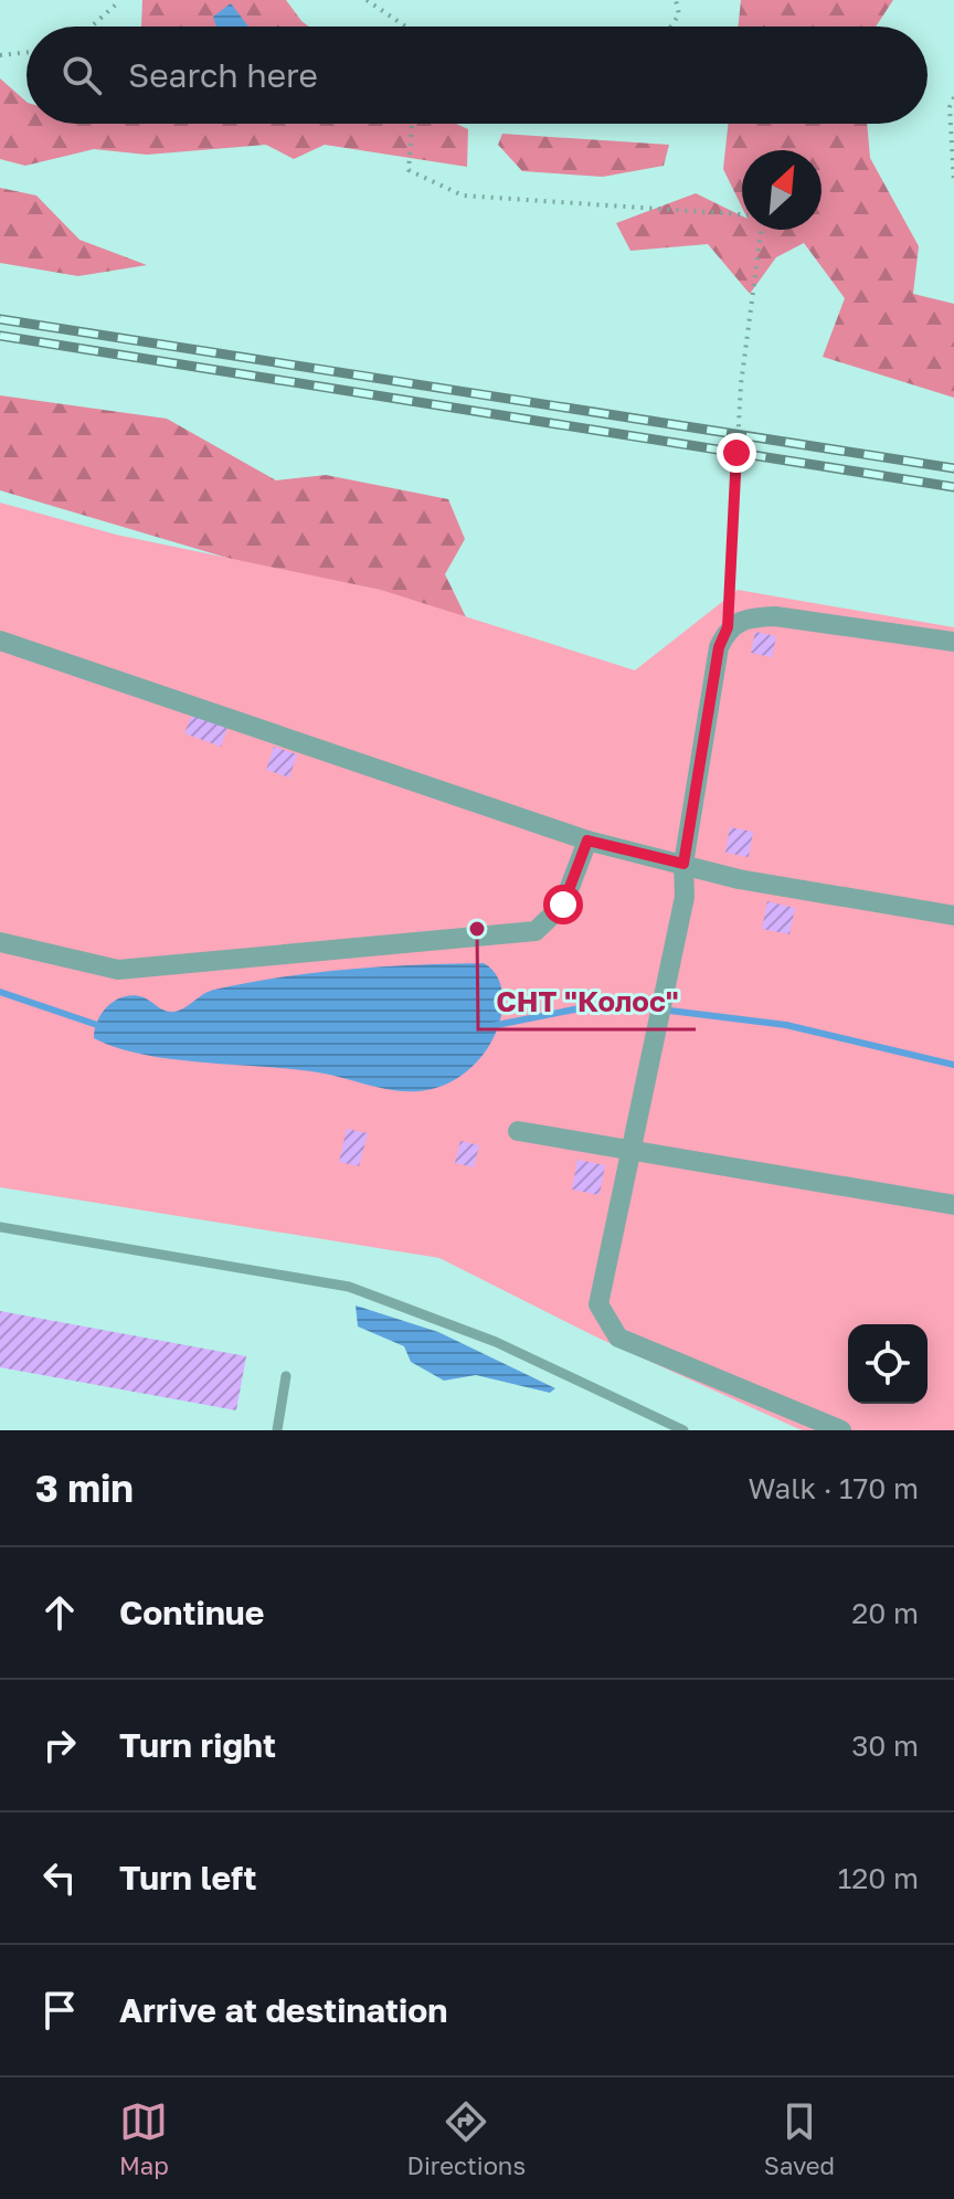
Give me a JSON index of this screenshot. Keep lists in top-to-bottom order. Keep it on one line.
{"places":["СНТ \"Колос\""],"north":"top right","page":{"search":"Search here","heading":["3 min","Walk · 170 m"],"list":[["Continue","20 m"],["Turn right","30 m"],["Turn left","120 m"],"Arrive at destination"],"nav":["Map","Directions","Saved"]}}
